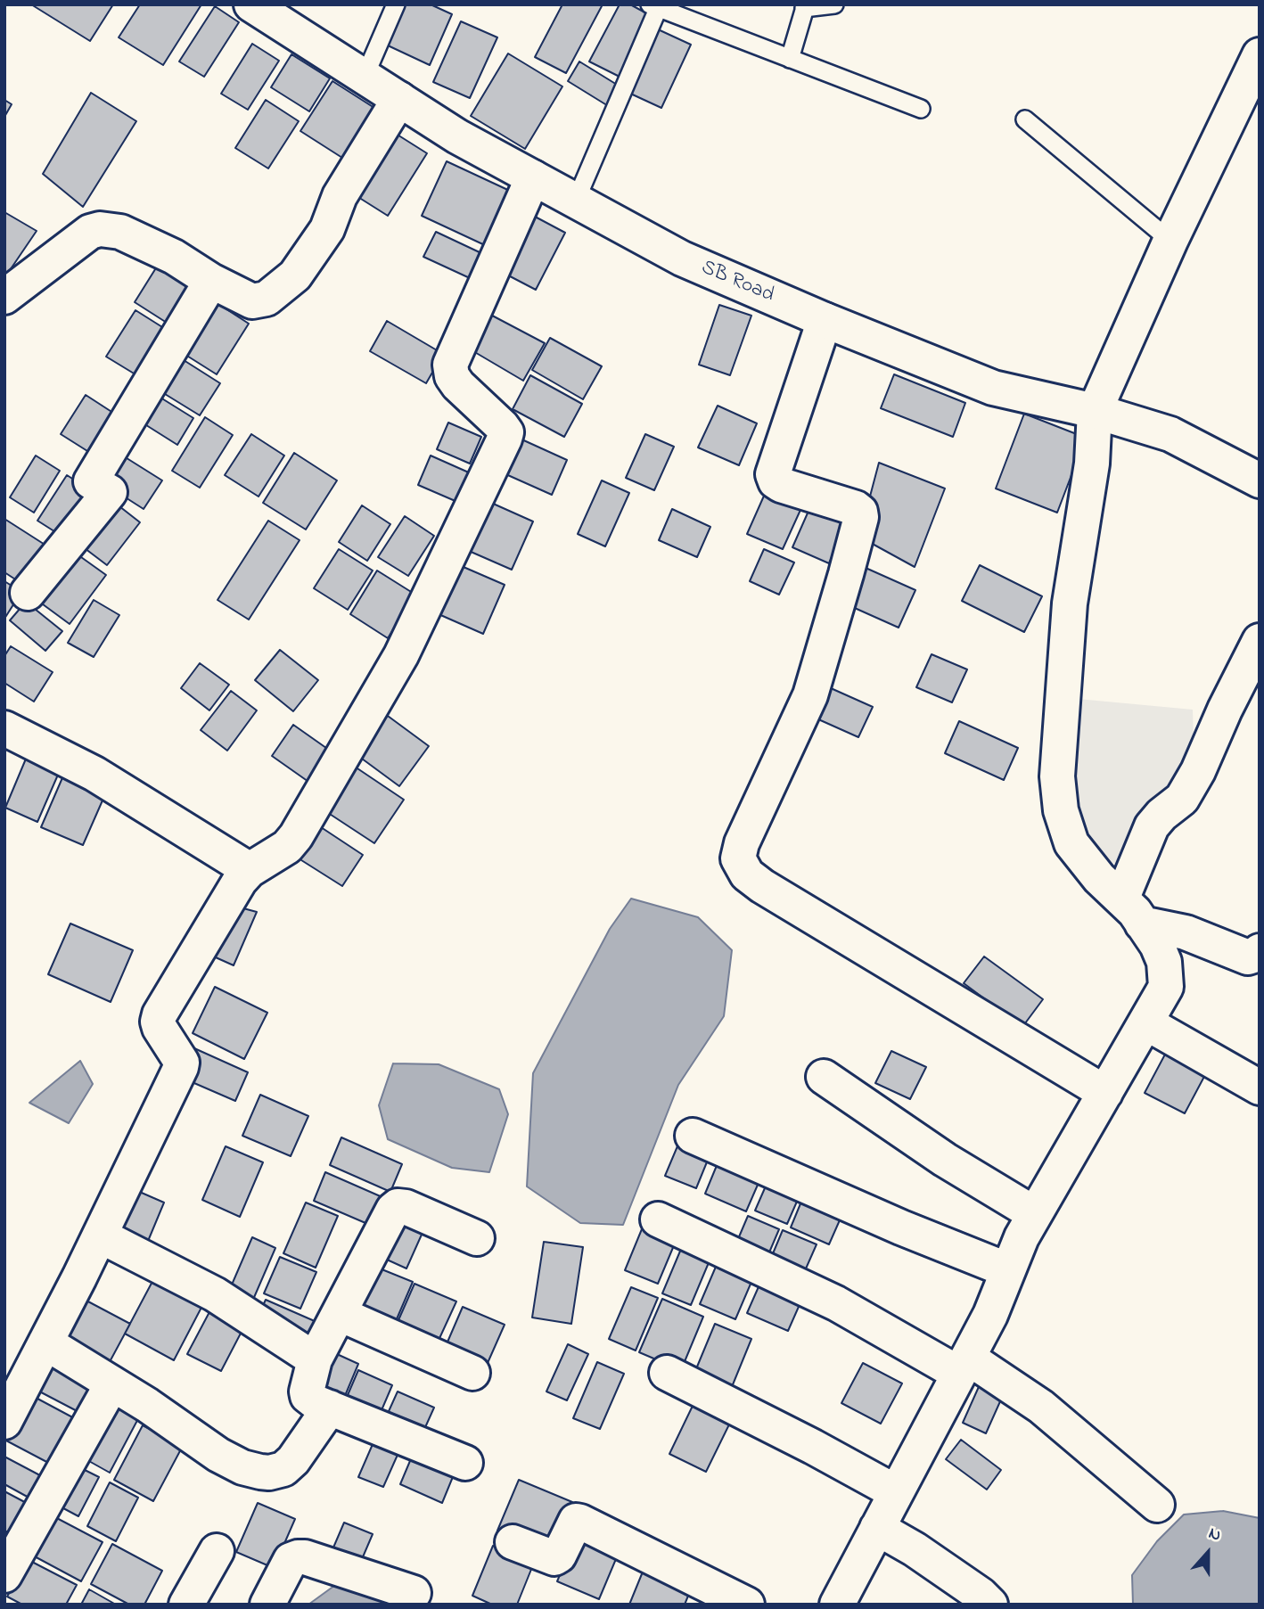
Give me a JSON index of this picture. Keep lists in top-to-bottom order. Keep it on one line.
{"streets":{"street":["SB Road"]},"north":"top"}
